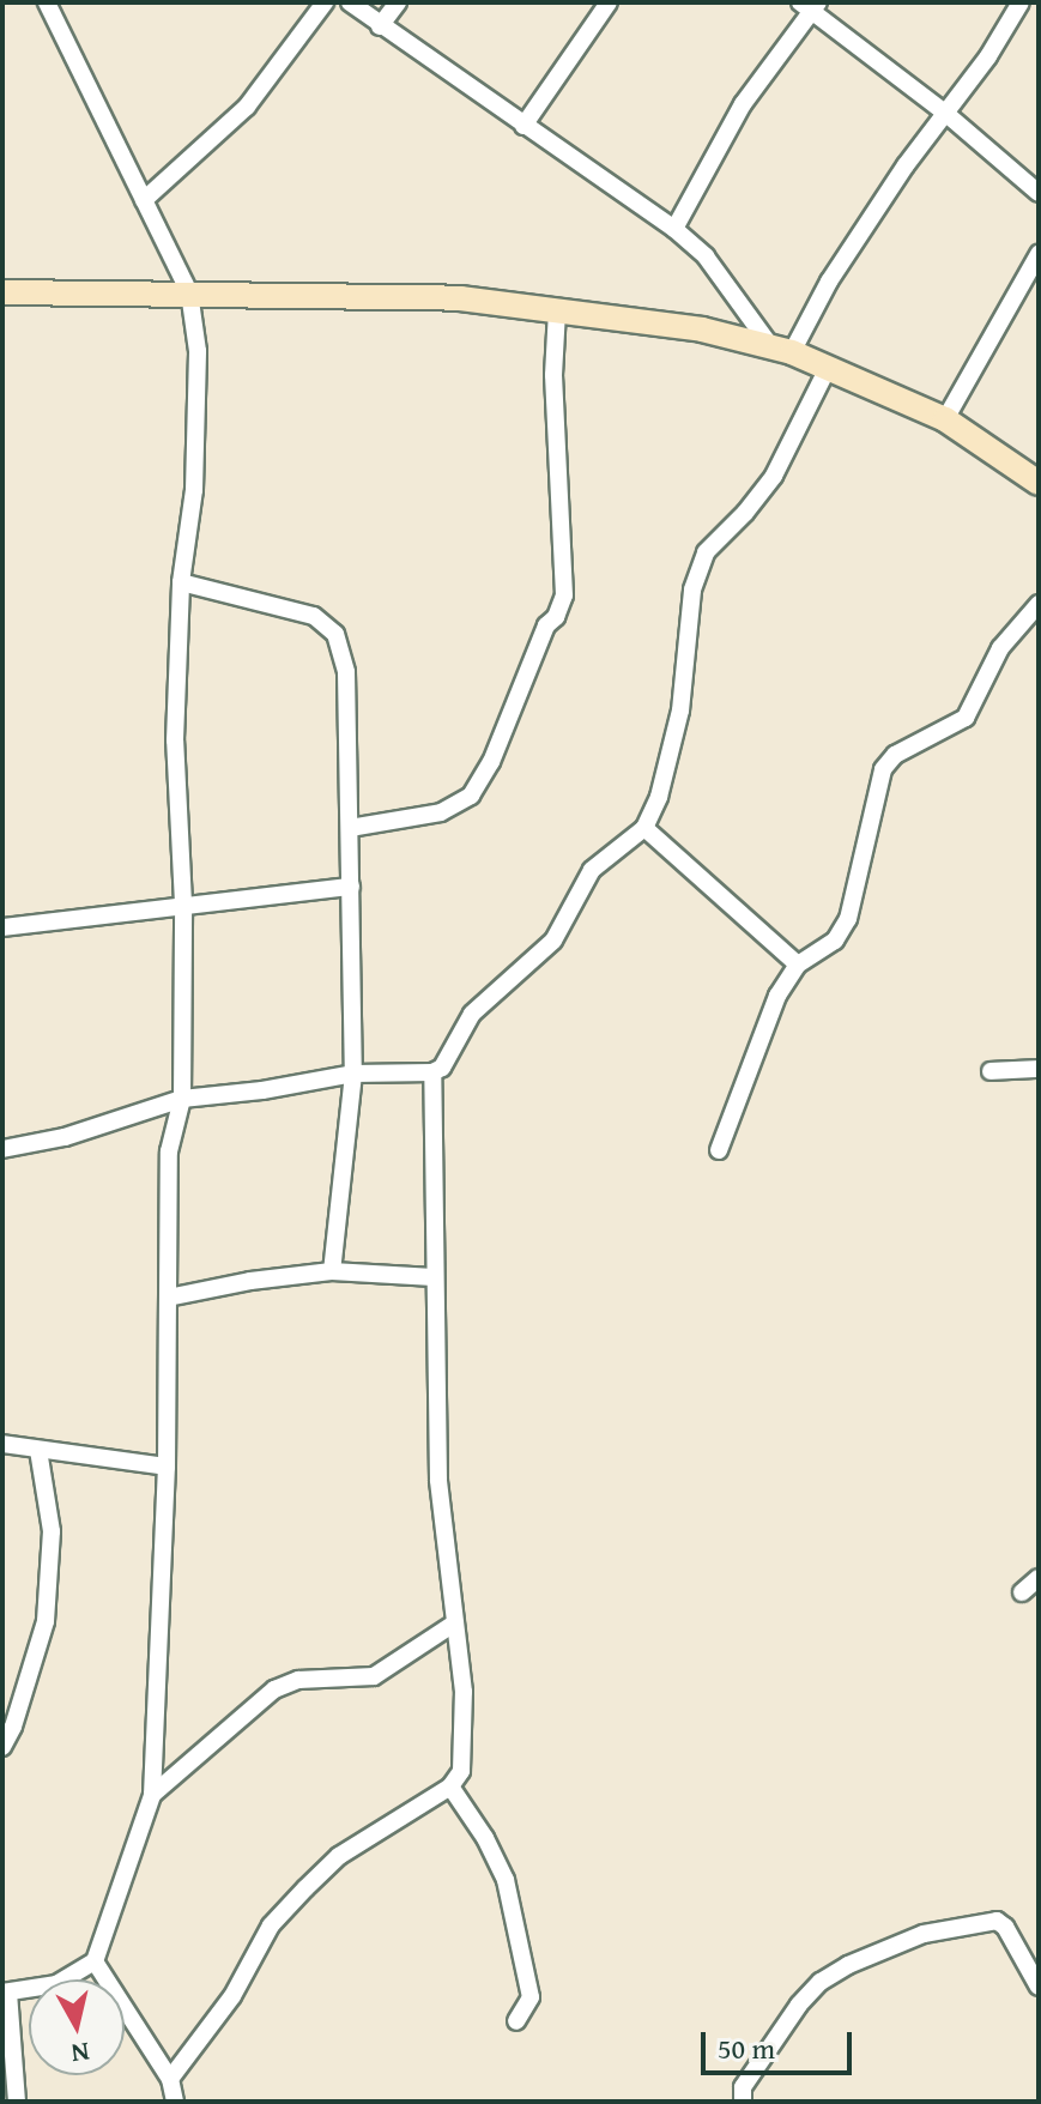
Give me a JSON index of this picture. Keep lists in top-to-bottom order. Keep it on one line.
{"scale_bar":"50 m","north":"bottom"}
